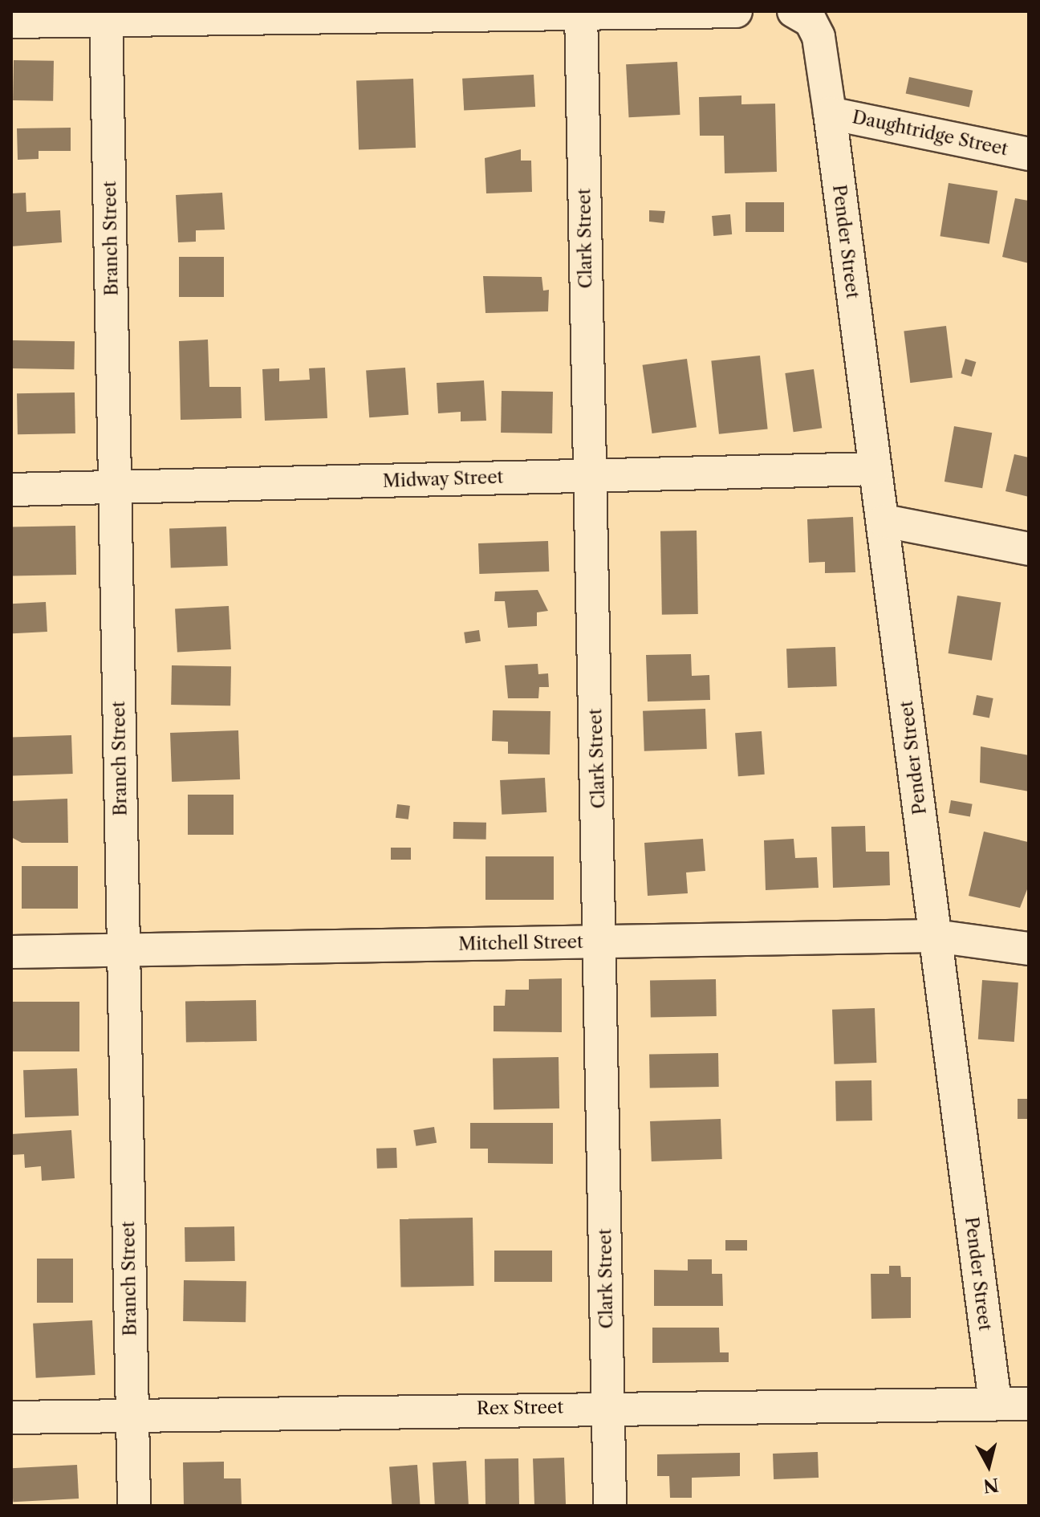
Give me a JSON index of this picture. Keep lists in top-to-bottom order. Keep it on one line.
{"streets":{"street":["Daughtridge Street","Branch Street","Clark Street","Pender Street","Midway Street","Mitchell Street","Rex Street"]},"crossings":[["Daughtridge Street","Pender Street"],["Branch Street","Midway Street"],["Branch Street","Mitchell Street"],["Branch Street","Rex Street"],["Clark Street","Midway Street"],["Clark Street","Mitchell Street"],["Clark Street","Rex Street"],["Pender Street","Midway Street"],["Pender Street","Mitchell Street"],["Pender Street","Rex Street"]],"north":"bottom"}
